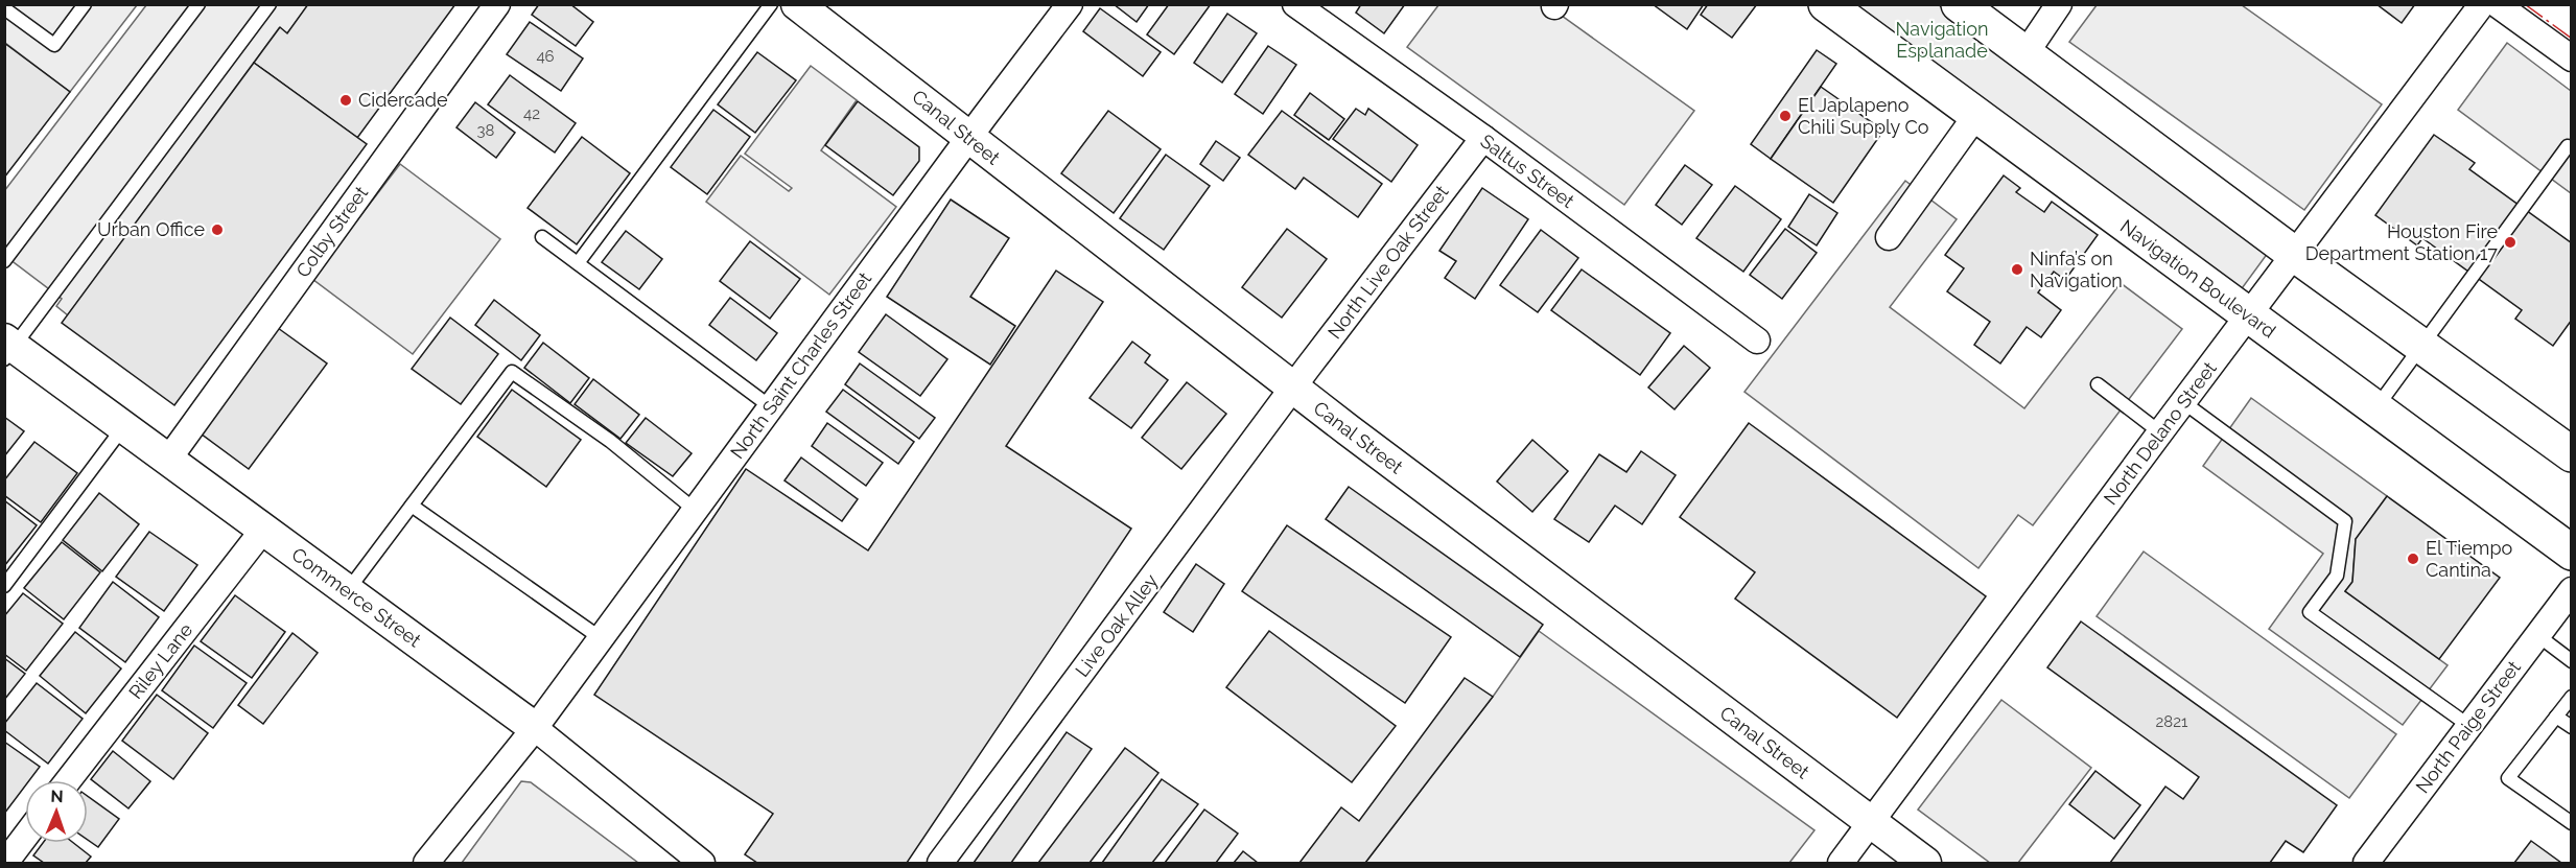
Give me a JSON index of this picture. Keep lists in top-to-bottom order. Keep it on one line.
{"streets":{"main road":["Navigation Boulevard"],"street":["Canal Street","Saltus Street","Colby Street","North Live Oak Street","North Saint Charles Street","North Delano Street","Commerce Street","Live Oak Alley","Riley Lane","North Paige Street"]},"crossings":[["Canal Street","North Live Oak Street"],["Canal Street","North Saint Charles Street"],["Canal Street","North Delano Street"],["Canal Street","Live Oak Alley"],["Saltus Street","North Live Oak Street"],["Colby Street","Commerce Street"],["North Live Oak Street","Live Oak Alley"],["Navigation Boulevard","North Delano Street"],["North Saint Charles Street","Commerce Street"],["Commerce Street","Riley Lane"]],"parks":["Navigation Esplanade"],"places":["Cidercade","El Japlapeno Chili Supply Co","Urban Office","Houston Fire Department Station 17","Ninfa’s on Navigation","El Tiempo Cantina"],"house_numbers":["46","42","38","2821"],"north":"top"}
